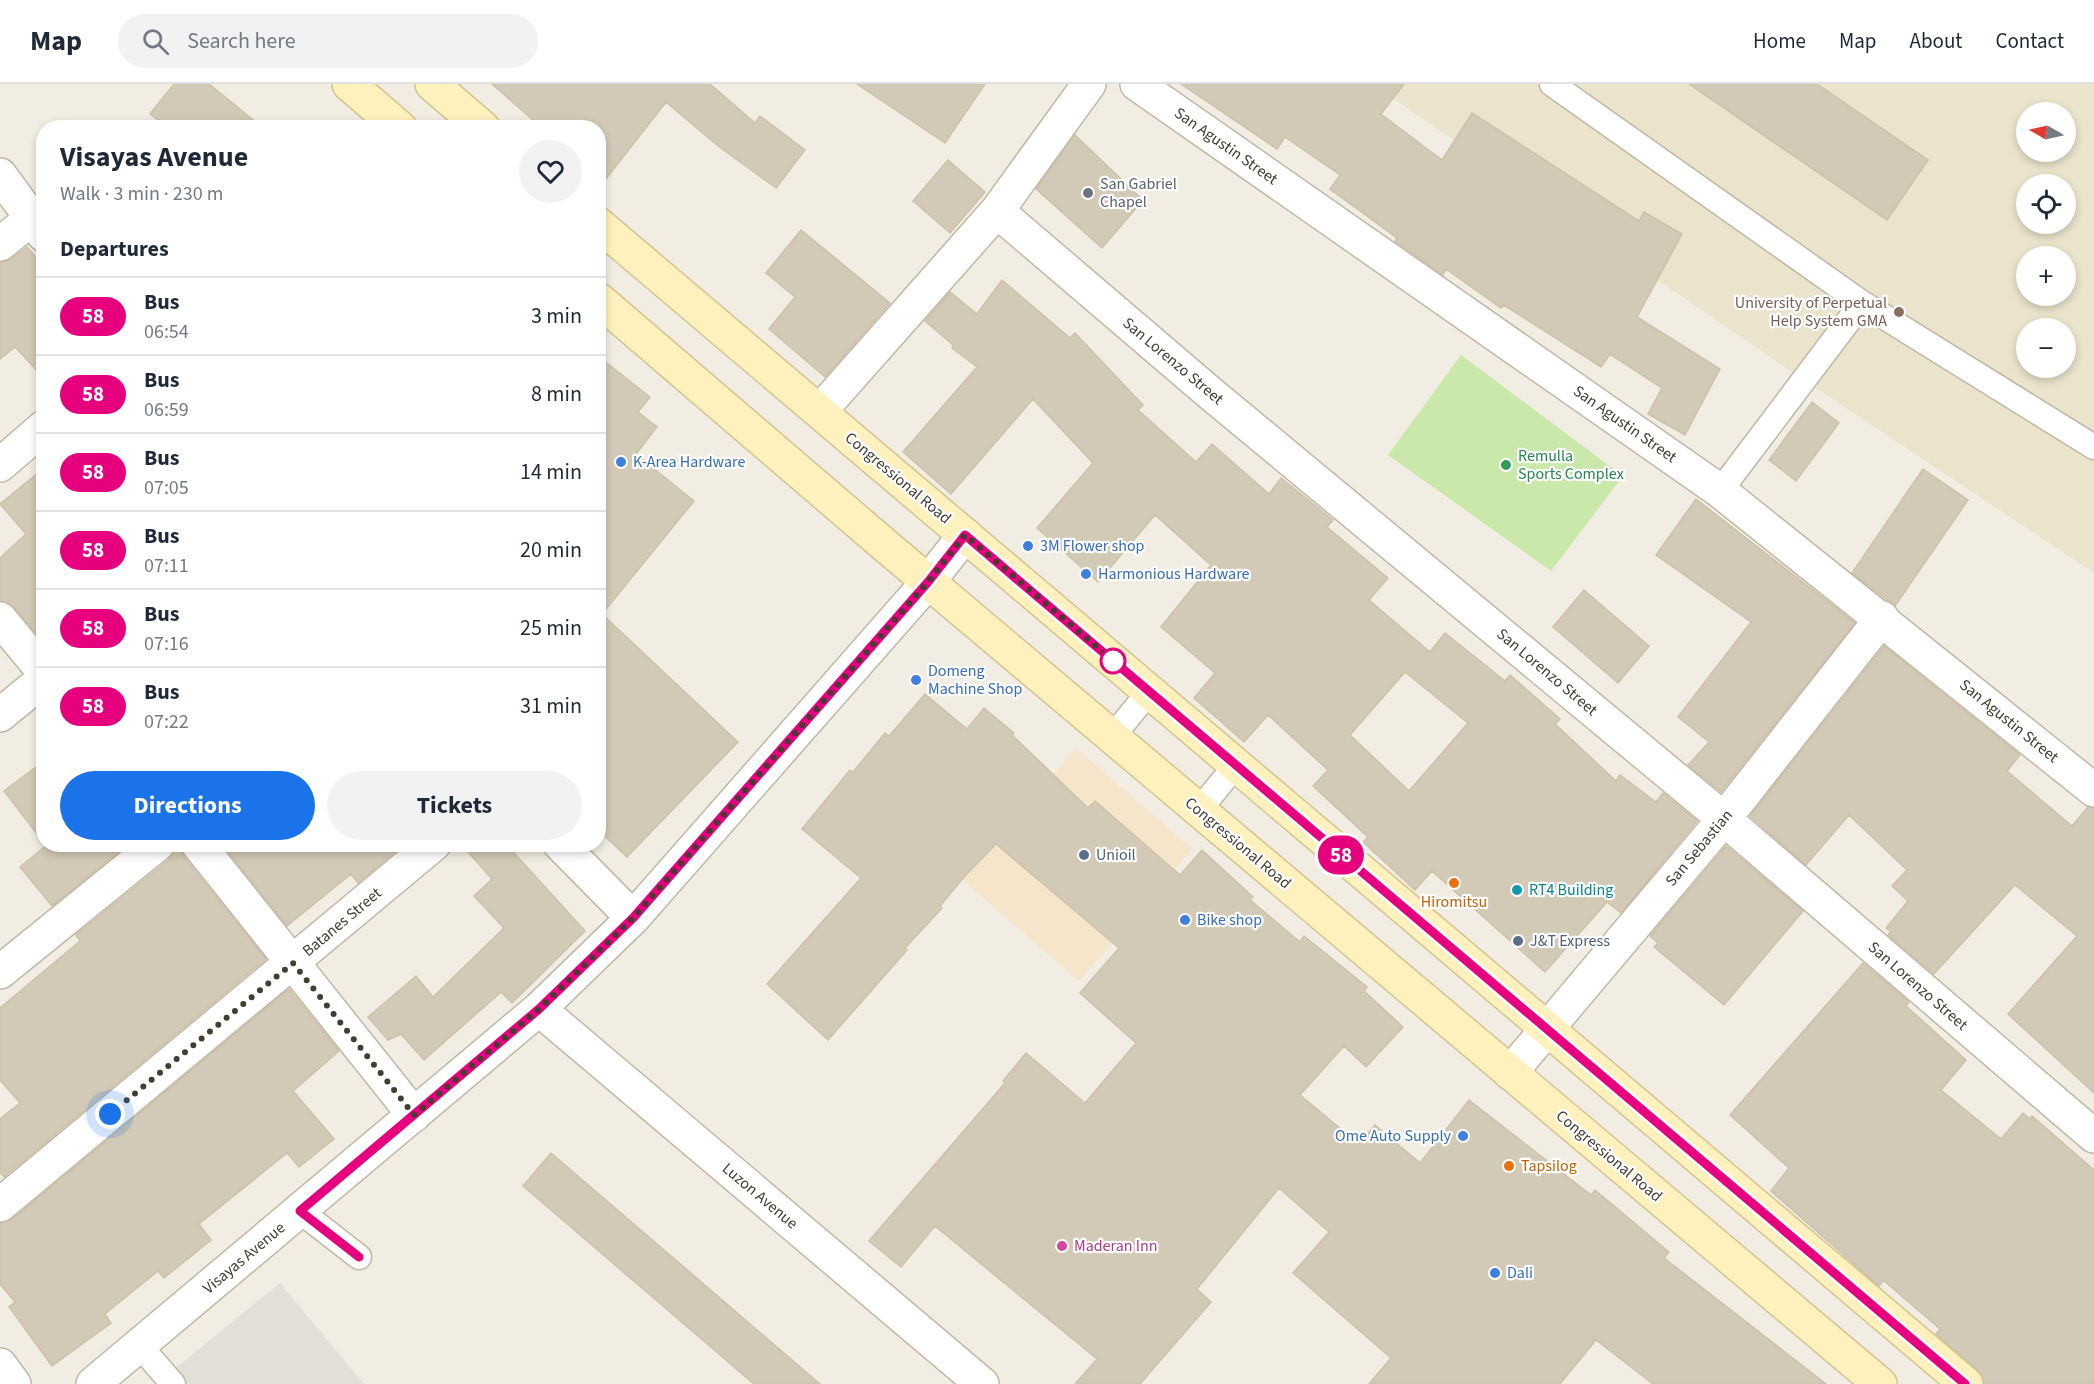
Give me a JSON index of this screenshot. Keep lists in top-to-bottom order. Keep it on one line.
{"streets":{"main road":["Congressional Road"],"street":["San Agustin Street","San Lorenzo Street","San Sebastian","Batanes Street","Luzon Avenue","Visayas Avenue"]},"crossings":[["San Agustin Street","San Sebastian"],["San Lorenzo Street","San Sebastian"],["Congressional Road","San Sebastian"],["Congressional Road","Visayas Avenue"],["Luzon Avenue","Visayas Avenue"]],"places":["San Gabriel Chapel","University of Perpetual Help System GMA","K-Area Hardware","Remulla Sports Complex","3M Flower shop","Harmonious Hardware","Domeng Machine Shop","Unioil","Hiromitsu","RT4 Building","Bike shop","J&T Express","Ome Auto Supply","Tapsilog","Maderan Inn","Dali"],"lines":["bus line 58"],"north":"left","page":{"header":"Map","search":"Search here","nav":["Home","Map","About","Contact"],"on_map":"58","map_buttons":["+","−"],"heading":[["Visayas Avenue","Walk · 3 min · 230 m"],"Departures"],"list":[{"mark":"58","name":"Bus","note":"06:54","value":"3 min"},{"mark":"58","name":"Bus","note":"06:59","value":"8 min"},{"mark":"58","name":"Bus","note":"07:05","value":"14 min"},{"mark":"58","name":"Bus","note":"07:11","value":"20 min"},{"mark":"58","name":"Bus","note":"07:16","value":"25 min"},{"mark":"58","name":"Bus","note":"07:22","value":"31 min"}],"buttons":["Directions","Tickets"]}}
